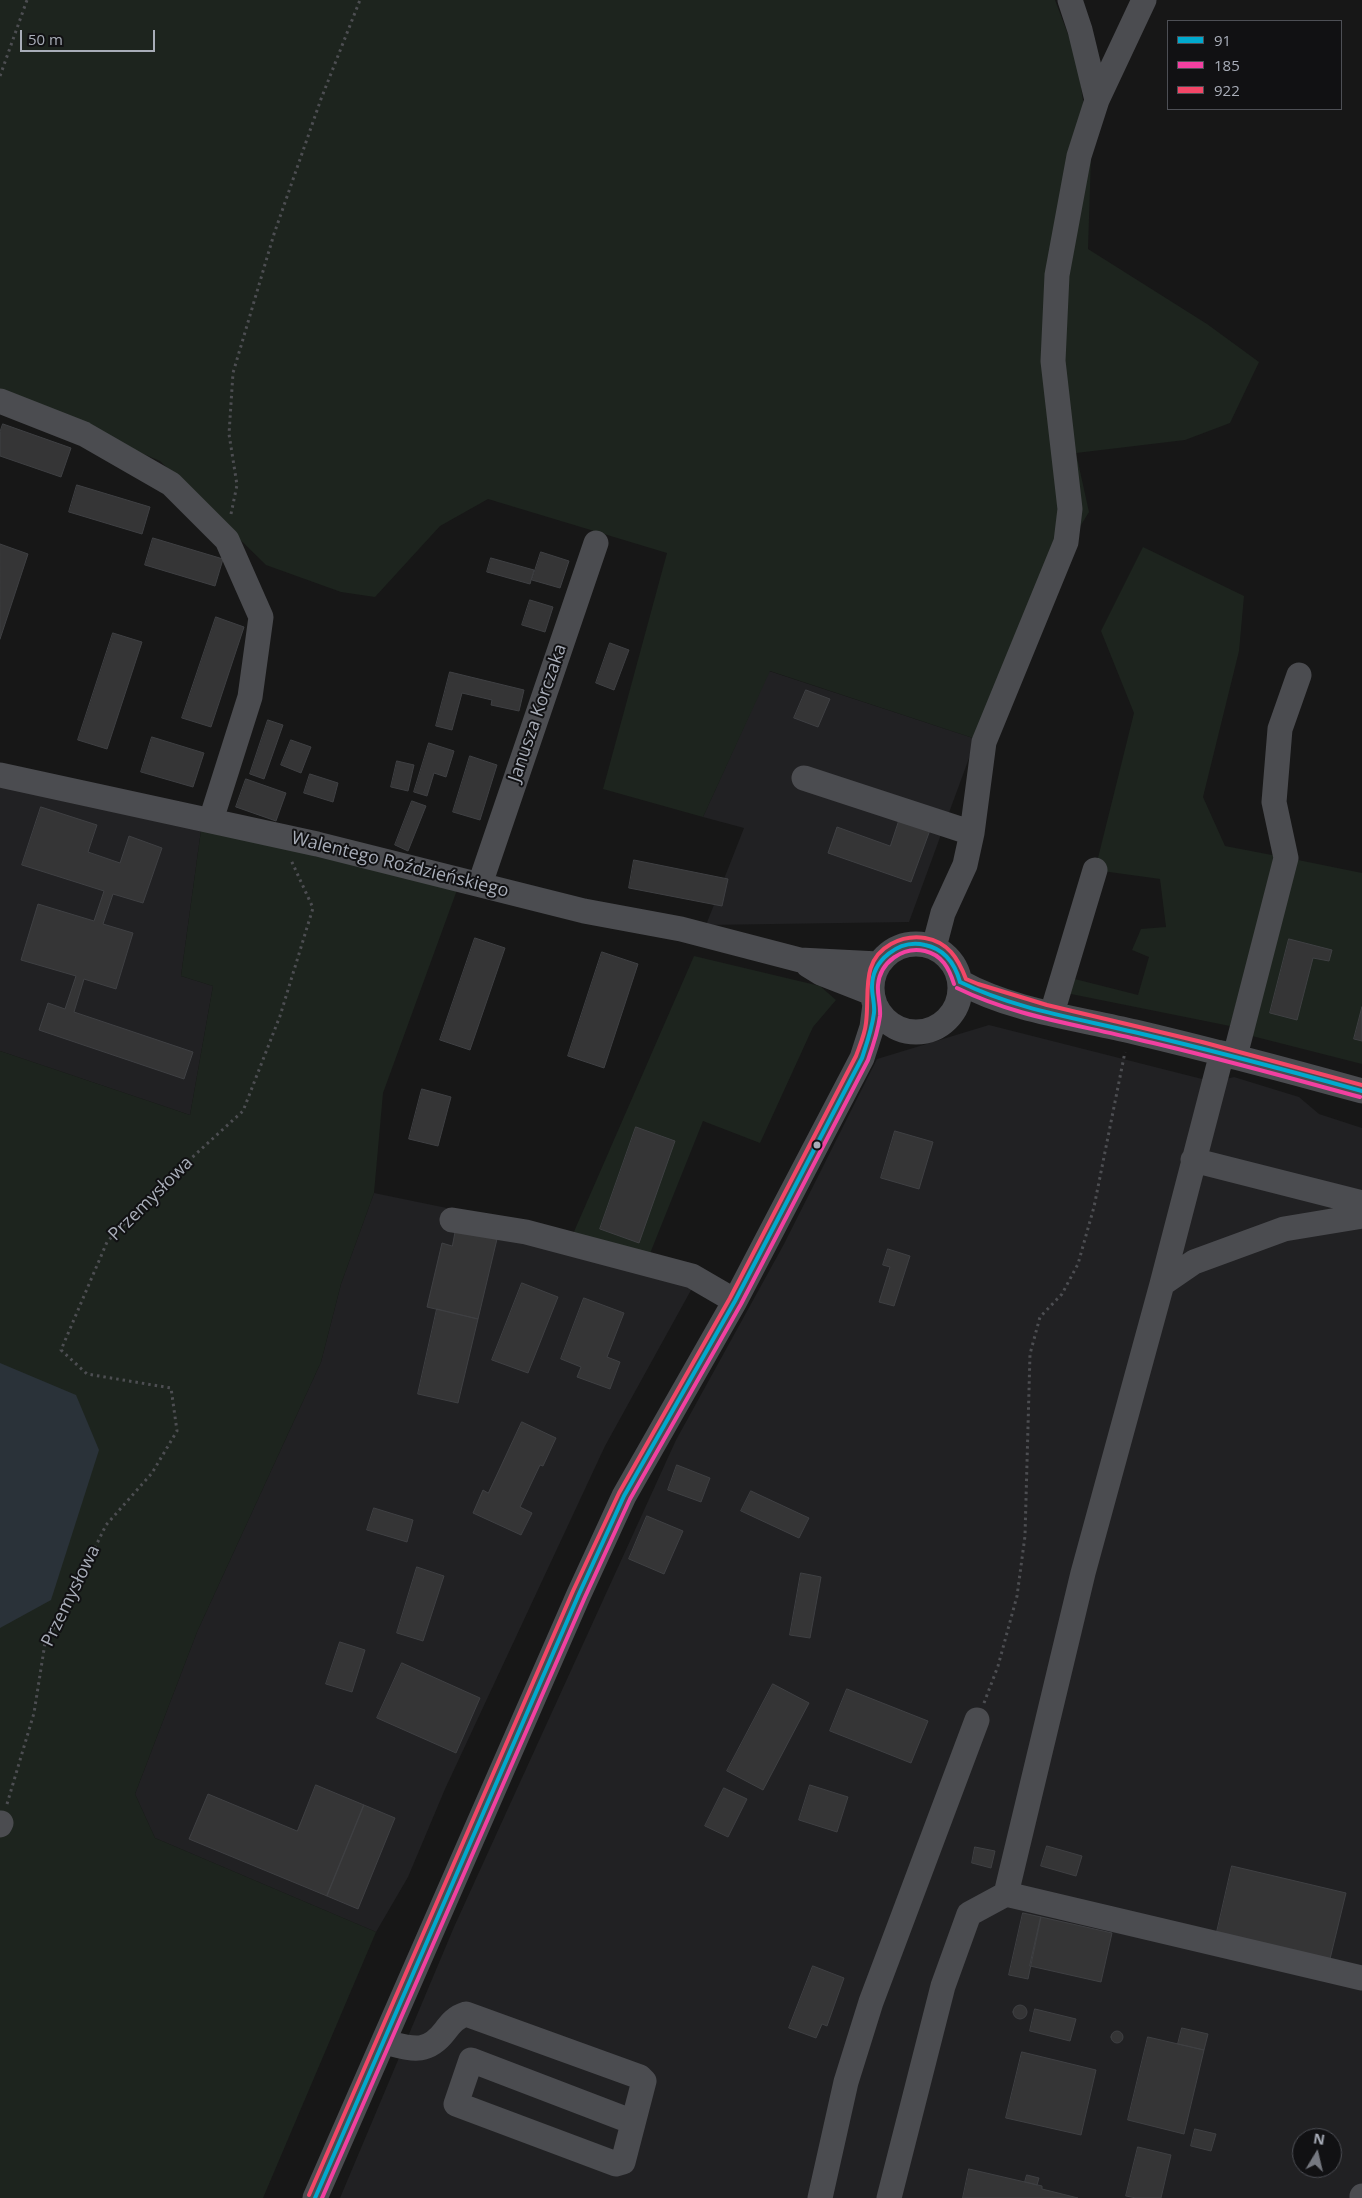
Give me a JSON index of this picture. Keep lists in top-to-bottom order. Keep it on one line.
{"streets":{"street":["Janusza Korczaka","Walentego Roździeńskiego"],"path":["Przemysłowa"]},"crossings":[["Janusza Korczaka","Walentego Roździeńskiego"],["Walentego Roździeńskiego","Przemysłowa"]],"lines":["transit line 922","transit line 91","transit line 185"],"legend":["91","185","922"],"scale_bar":"50 m","north":"top"}
